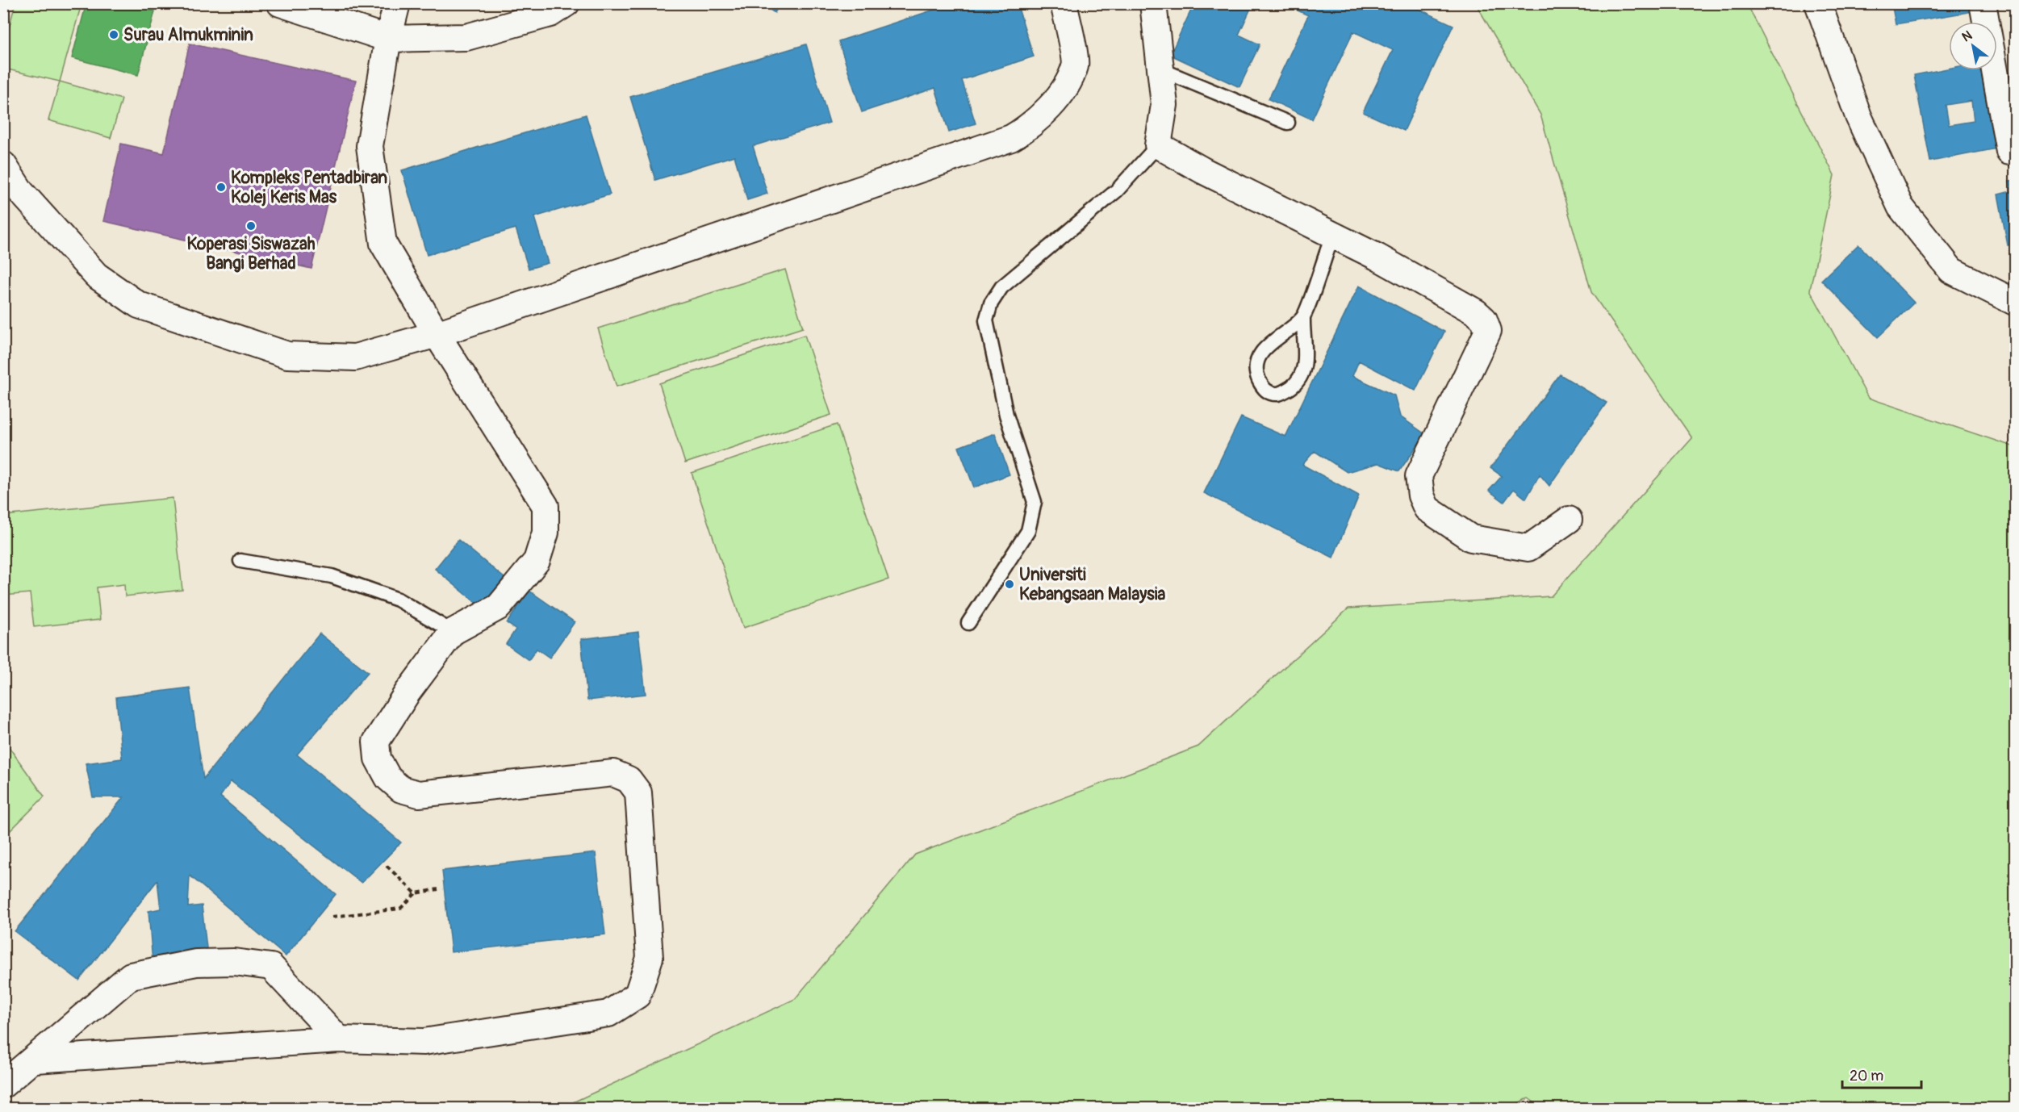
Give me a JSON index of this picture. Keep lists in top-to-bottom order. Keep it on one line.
{"places":["Surau Almukminin","Kompleks Pentadbiran Kolej Keris Mas","Koperasi Siswazah Bangi Berhad","Universiti Kebangsaan Malaysia"],"scale_bar":"20 m","north":"top left"}
